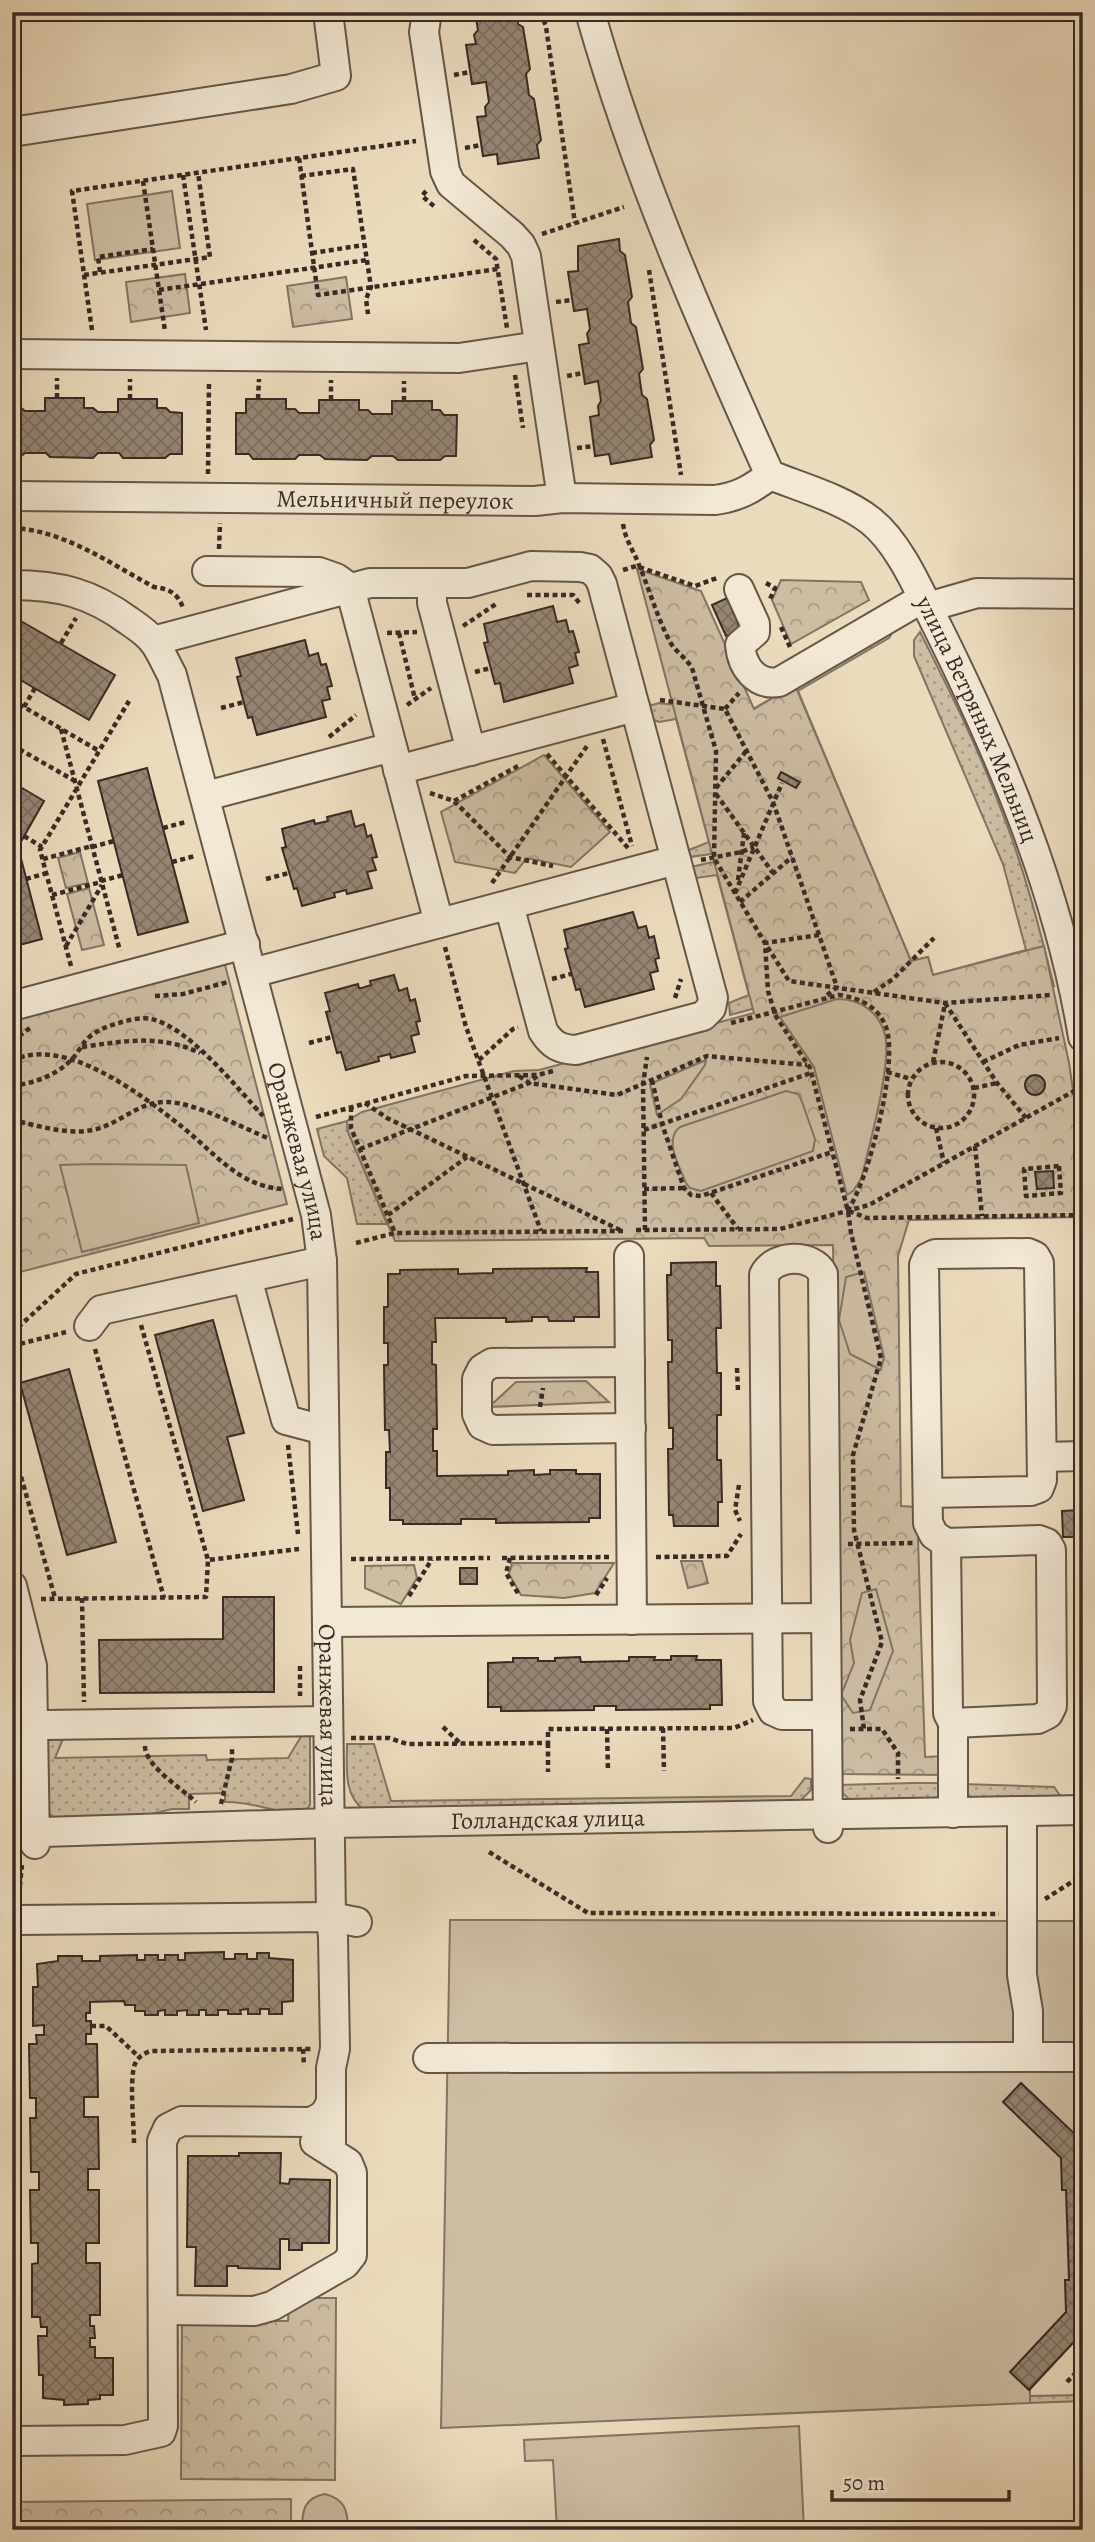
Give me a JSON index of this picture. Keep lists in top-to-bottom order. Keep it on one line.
{"streets":{"street":["Мельничный переулок","улица Ветряных Мельниц","Оранжевая улица","Голландская улица"]},"crossings":[["Мельничный переулок","улица Ветряных Мельниц"],["Оранжевая улица","Голландская улица"]],"scale_bar":"50 m"}
